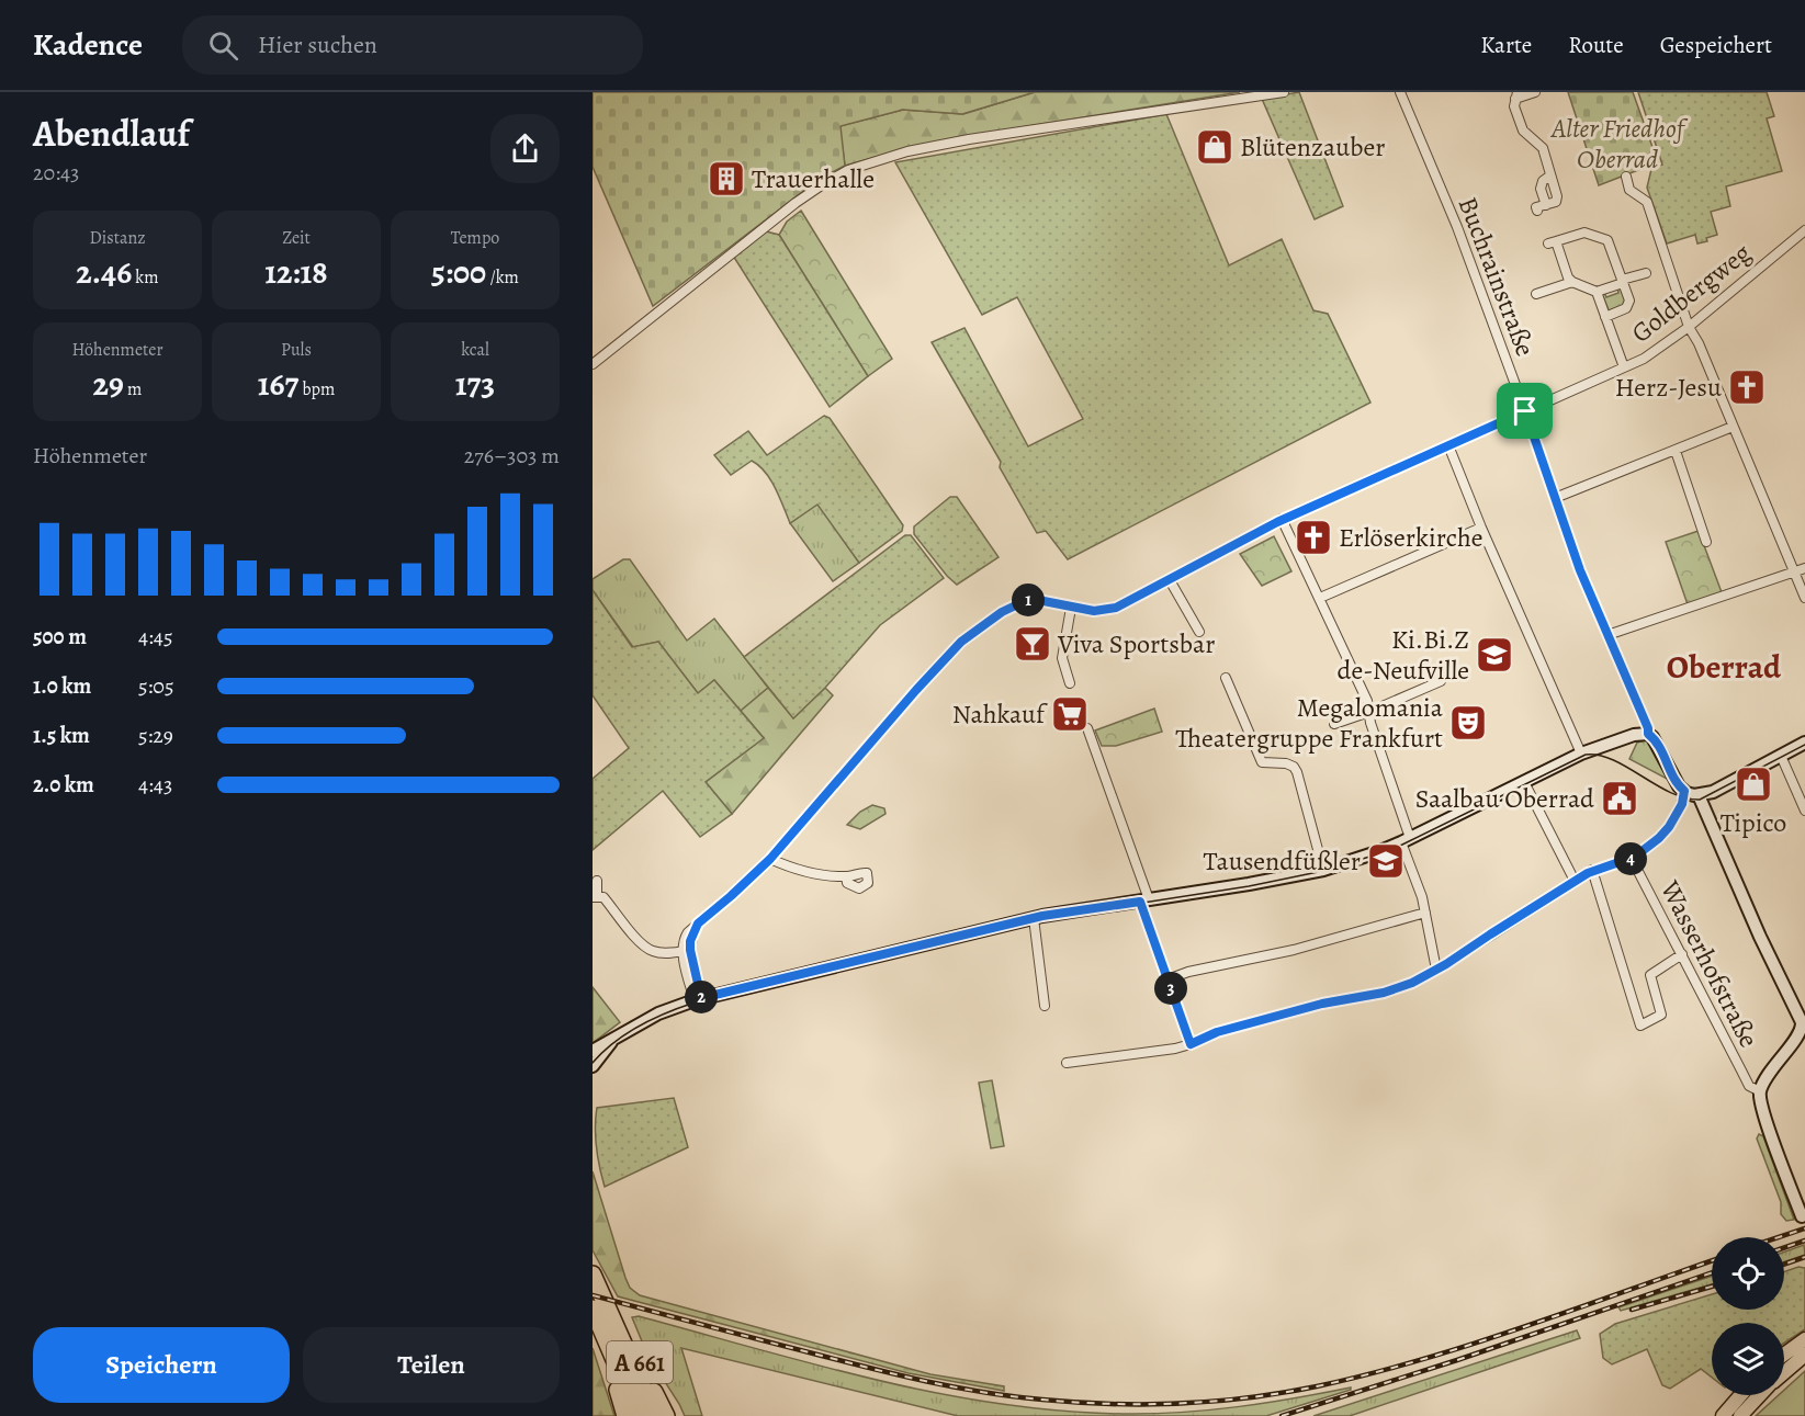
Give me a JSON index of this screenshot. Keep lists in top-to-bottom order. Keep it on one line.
{"streets":{"highway":["A 661"],"street":["Buchrainstraße","Goldbergweg","Wasserhofstraße"]},"crossings":[["Buchrainstraße","Goldbergweg"]],"districts":["Oberrad"],"parks":["Alter Friedhof Oberrad"],"places":{"shop":["Blütenzauber","Tipico"],"building":["Trauerhalle"],"church":["Herz-Jesu","Erlöserkirche"],"bar":["Viva Sportsbar"],"school or university":["Ki.Bi.Z de-Neufville","Tausendfüßler"],"supermarket":["Nahkauf"],"theatre":["Megalomania Theatergruppe Frankfurt"],"public building":["Saalbau Oberrad"]},"page":{"header":"Kadence","search":"Hier suchen","nav":["Karte","Route","Gespeichert"],"heading":["Abendlauf","20:43"],"stats":[["Distanz","2.46 km"],["Zeit","12:18"],["Tempo","5:00 /km"],["Höhenmeter","29 m"],["Puls","167 bpm"],["kcal","173"]],"chart":["Höhenmeter","276–303 m"],"pins":["1","4","3","2"],"list":[{"name":"500 m","note":"4:45"},{"name":"1.0 km","note":"5:05"},{"name":"1.5 km","note":"5:29"},{"name":"2.0 km","note":"4:43"}],"buttons":["Speichern","Teilen"]}}
